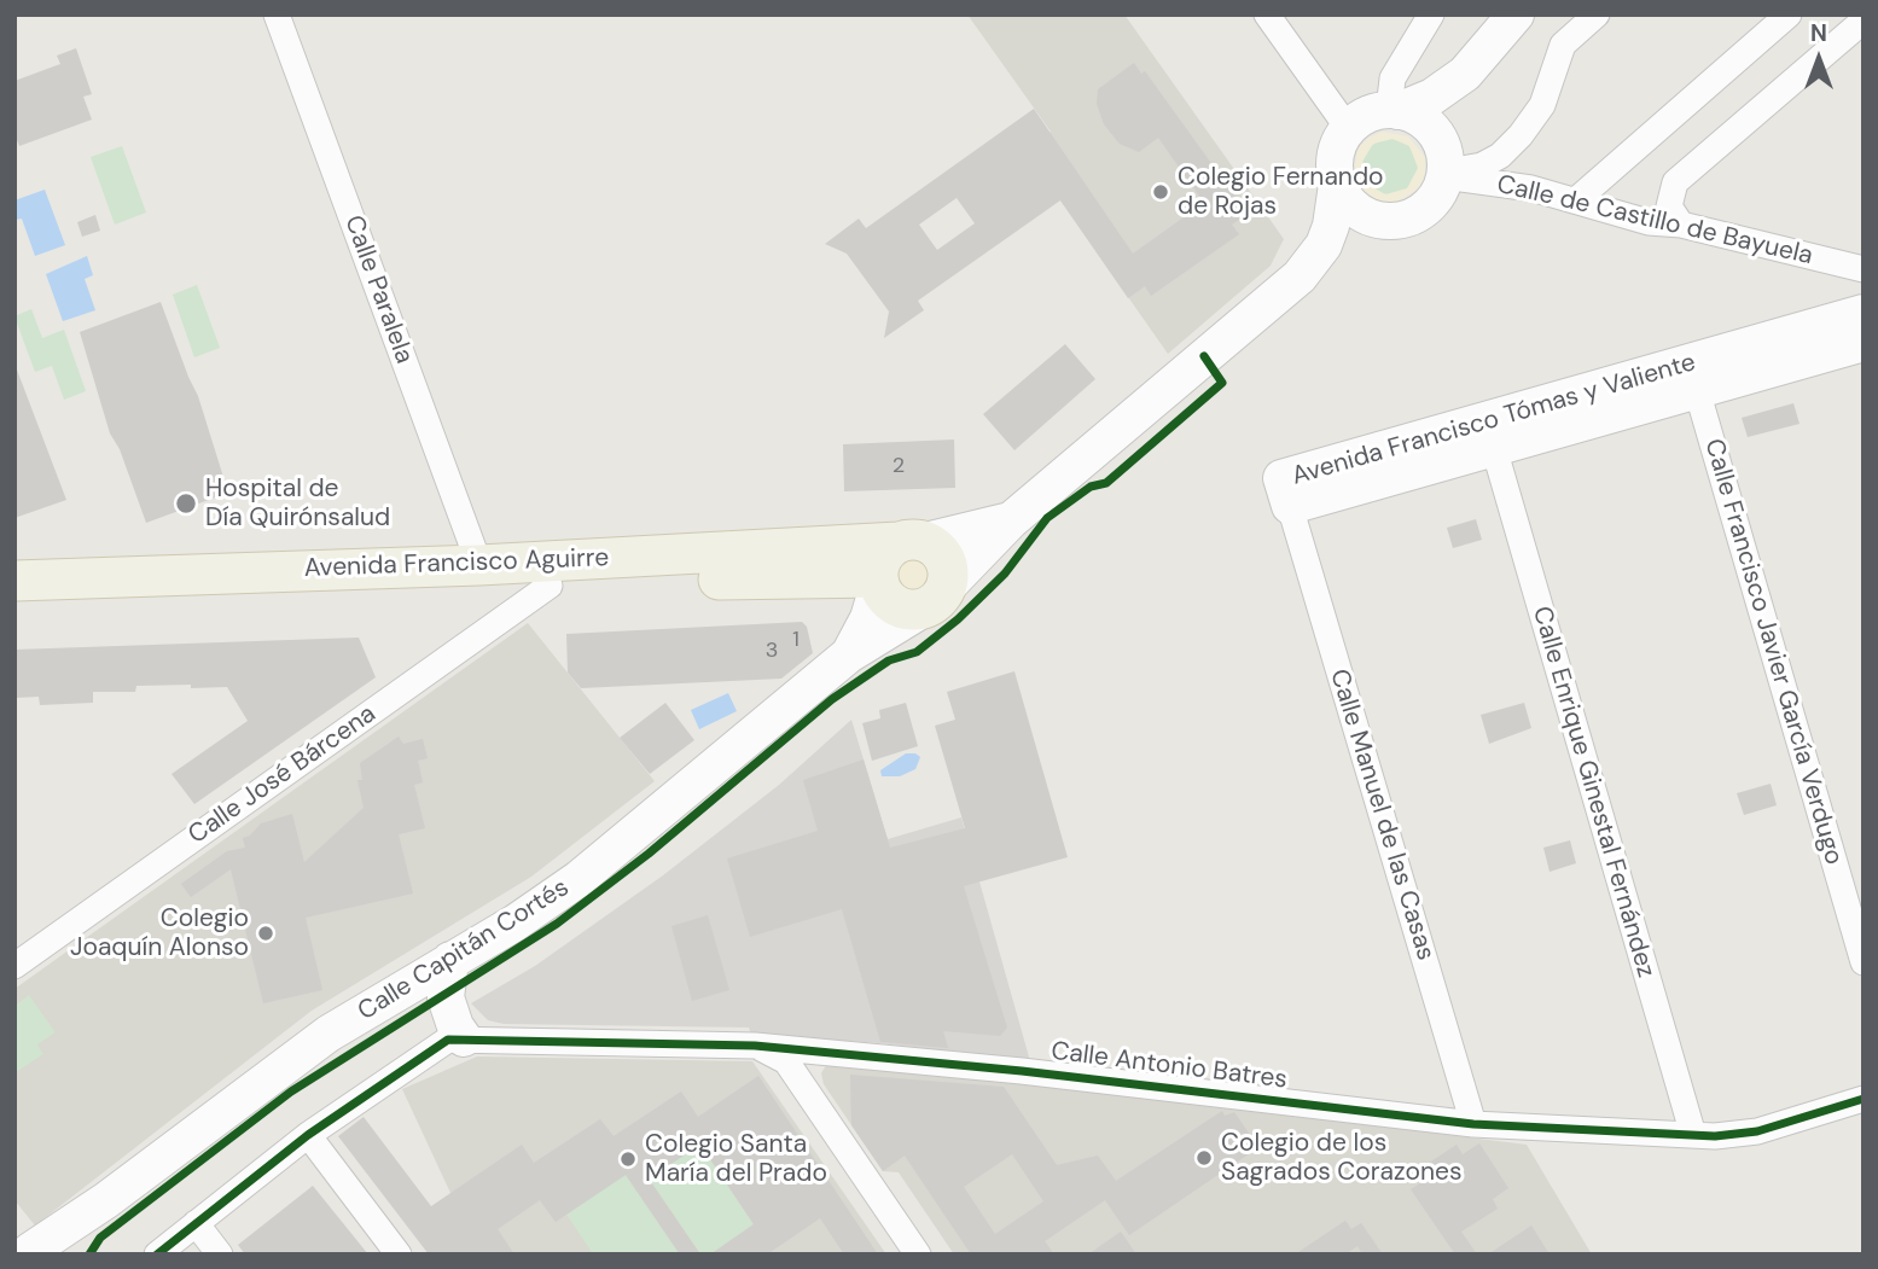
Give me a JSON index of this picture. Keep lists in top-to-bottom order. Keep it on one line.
{"streets":{"main road":["Avenida Francisco Tómas y Valiente","Avenida Francisco Aguirre","Calle Capitán Cortés"],"street":["Calle de Castillo de Bayuela","Calle Paralela","Calle Francisco Javier García Verdugo","Calle José Bárcena","Calle Enrique Ginestal Fernández","Calle Manuel de las Casas","Calle Antonio Batres"]},"crossings":[["Calle de Castillo de Bayuela","Calle Capitán Cortés"],["Calle Paralela","Avenida Francisco Aguirre"],["Avenida Francisco Tómas y Valiente","Calle Francisco Javier García Verdugo"],["Avenida Francisco Tómas y Valiente","Calle Enrique Ginestal Fernández"],["Avenida Francisco Tómas y Valiente","Calle Manuel de las Casas"],["Avenida Francisco Aguirre","Calle José Bárcena"],["Avenida Francisco Aguirre","Calle Capitán Cortés"],["Calle Enrique Ginestal Fernández","Calle Antonio Batres"],["Calle Manuel de las Casas","Calle Antonio Batres"]],"places":["Colegio Fernando de Rojas","Hospital de Día Quirónsalud","Colegio Joaquín Alonso","Colegio de los Sagrados Corazones","Colegio Santa María del Prado"],"house_numbers":["2","1","3"],"north":"top"}
